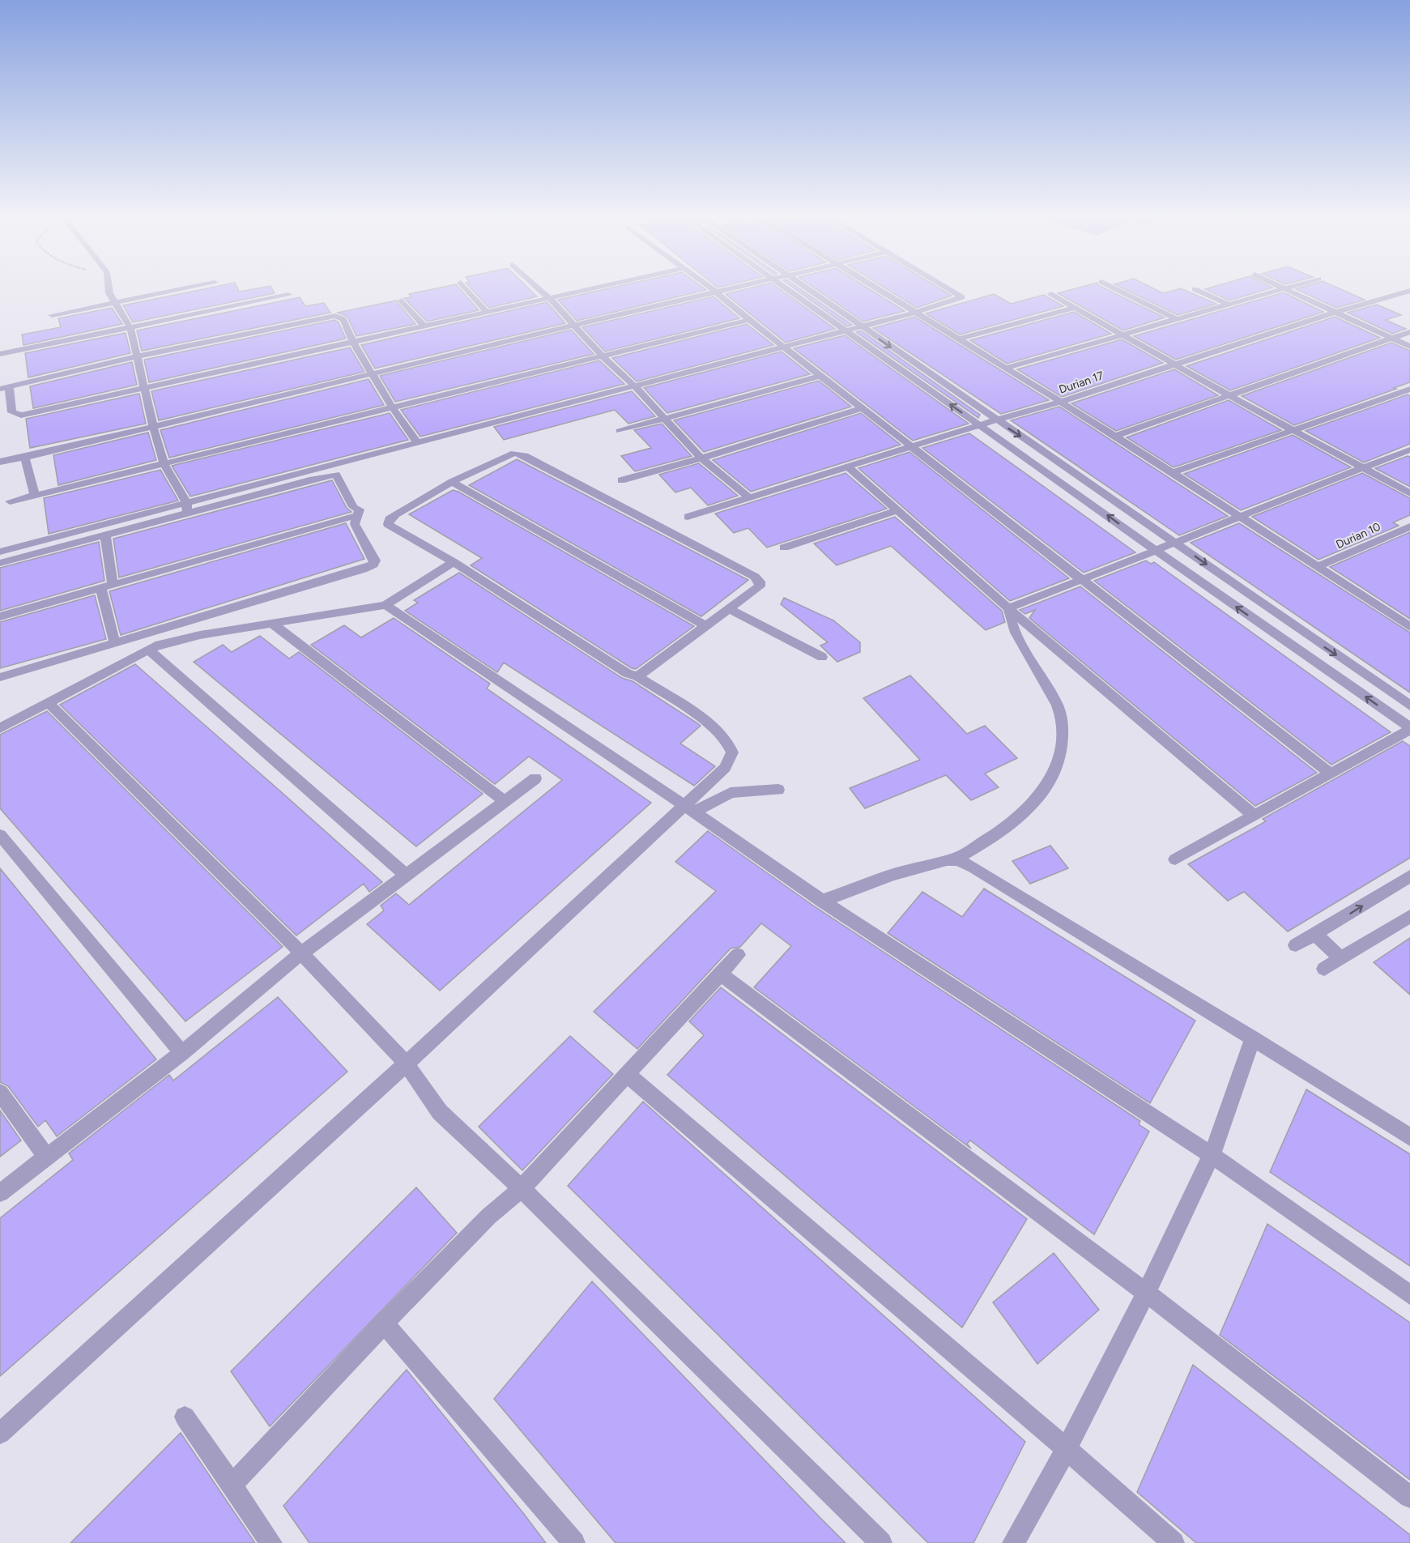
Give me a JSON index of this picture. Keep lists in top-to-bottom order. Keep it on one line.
{"streets":{"street":["Durian 17","Durian 10"]}}
